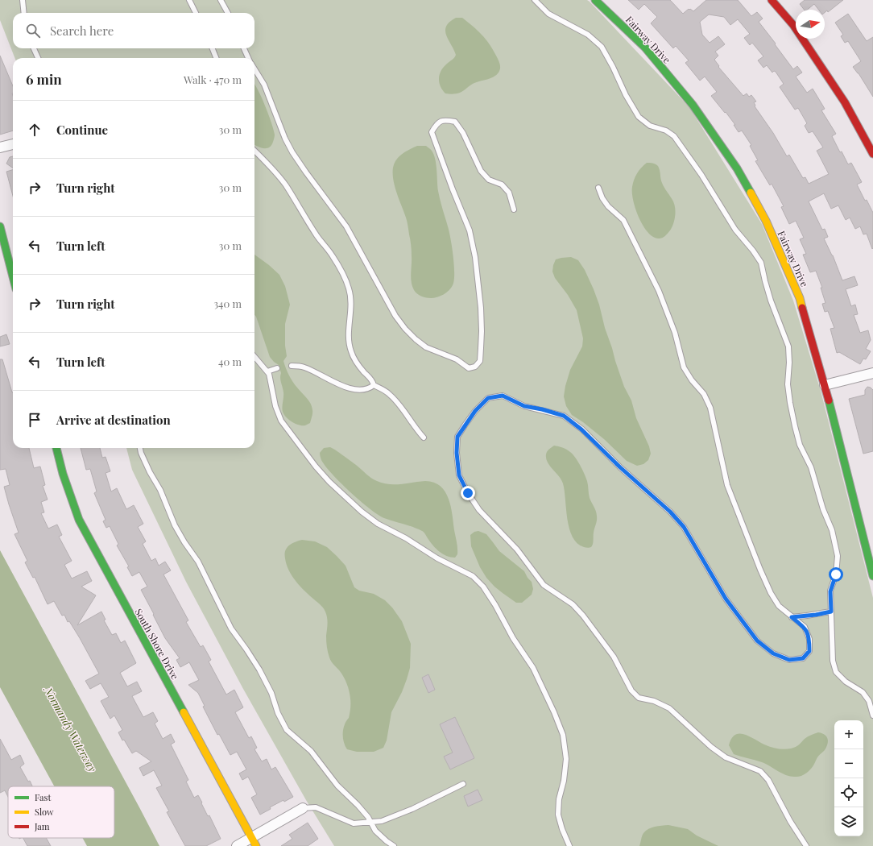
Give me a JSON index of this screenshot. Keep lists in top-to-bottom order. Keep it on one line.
{"streets":{"street":["Fairway Drive","South Shore Drive"]},"water":["Normandy Waterway"],"legend":["Fast","Slow","Jam"],"north":"right","page":{"search":"Search here","heading":["6 min","Walk · 470 m"],"list":[["Continue","30 m"],["Turn right","30 m"],["Turn left","30 m"],["Turn right","340 m"],["Turn left","40 m"],"Arrive at destination"],"map_buttons":["+","−"]}}
